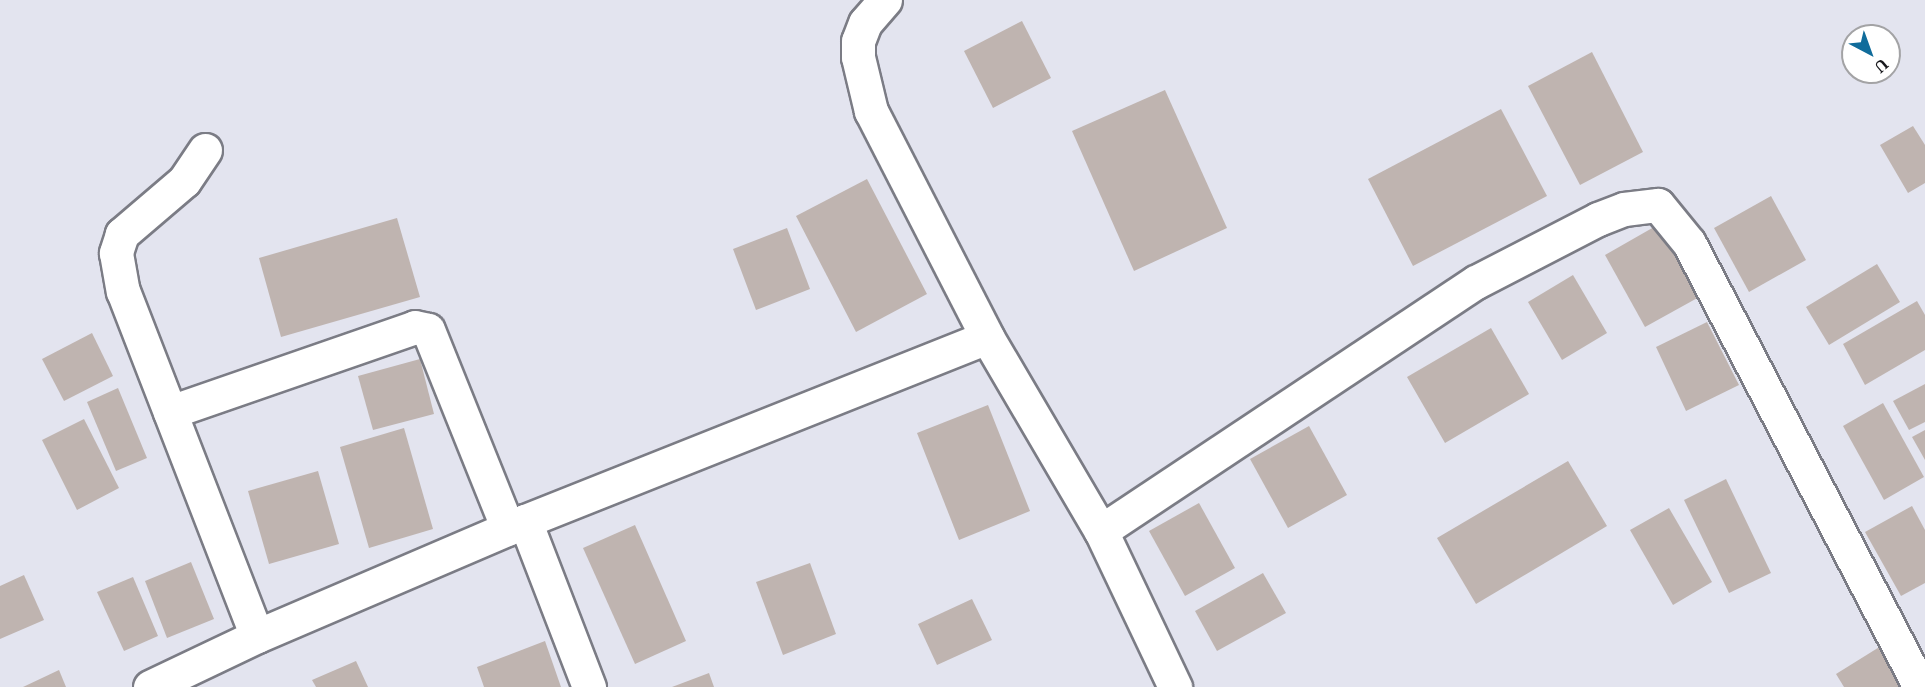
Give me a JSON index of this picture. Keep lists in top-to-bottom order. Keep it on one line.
{"north":"bottom right"}
